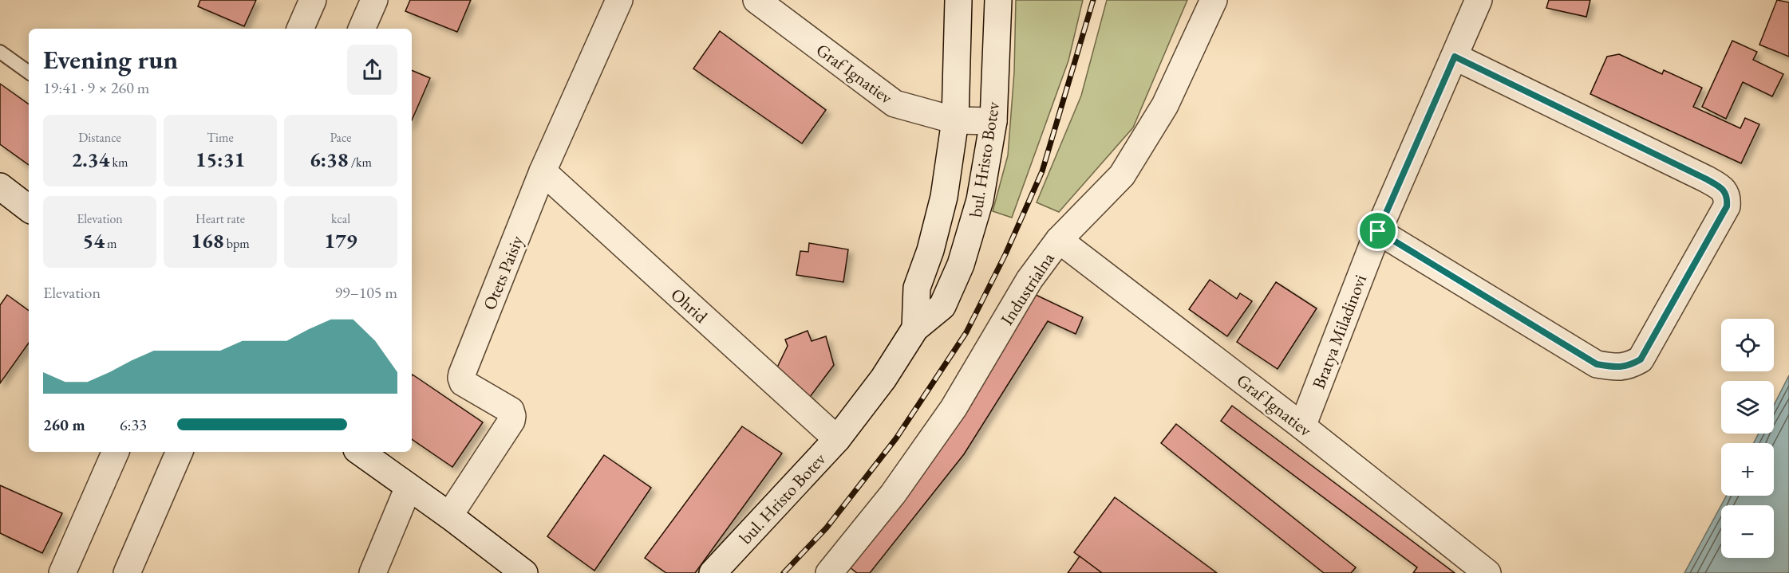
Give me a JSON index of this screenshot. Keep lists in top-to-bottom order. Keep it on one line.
{"streets":{"street":["Graf Ignatiev","bul. Hristo Botev","Otets Paisiy","Industrialna","Ohrid","Bratya Miladinovi"]},"crossings":[["Graf Ignatiev","bul. Hristo Botev"],["Graf Ignatiev","Industrialna"],["Graf Ignatiev","Bratya Miladinovi"],["bul. Hristo Botev","Ohrid"],["Otets Paisiy","Ohrid"]],"page":{"heading":["Evening run","19:41 · 9 × 260 m"],"stats":[["Distance","2.34 km"],["Time","15:31"],["Pace","6:38 /km"],["Elevation","54 m"],["Heart rate","168 bpm"],["kcal","179"]],"chart":["Elevation","99–105 m"],"map_buttons":["+","−"],"list":[{"name":"260 m","note":"6:33"}]}}
